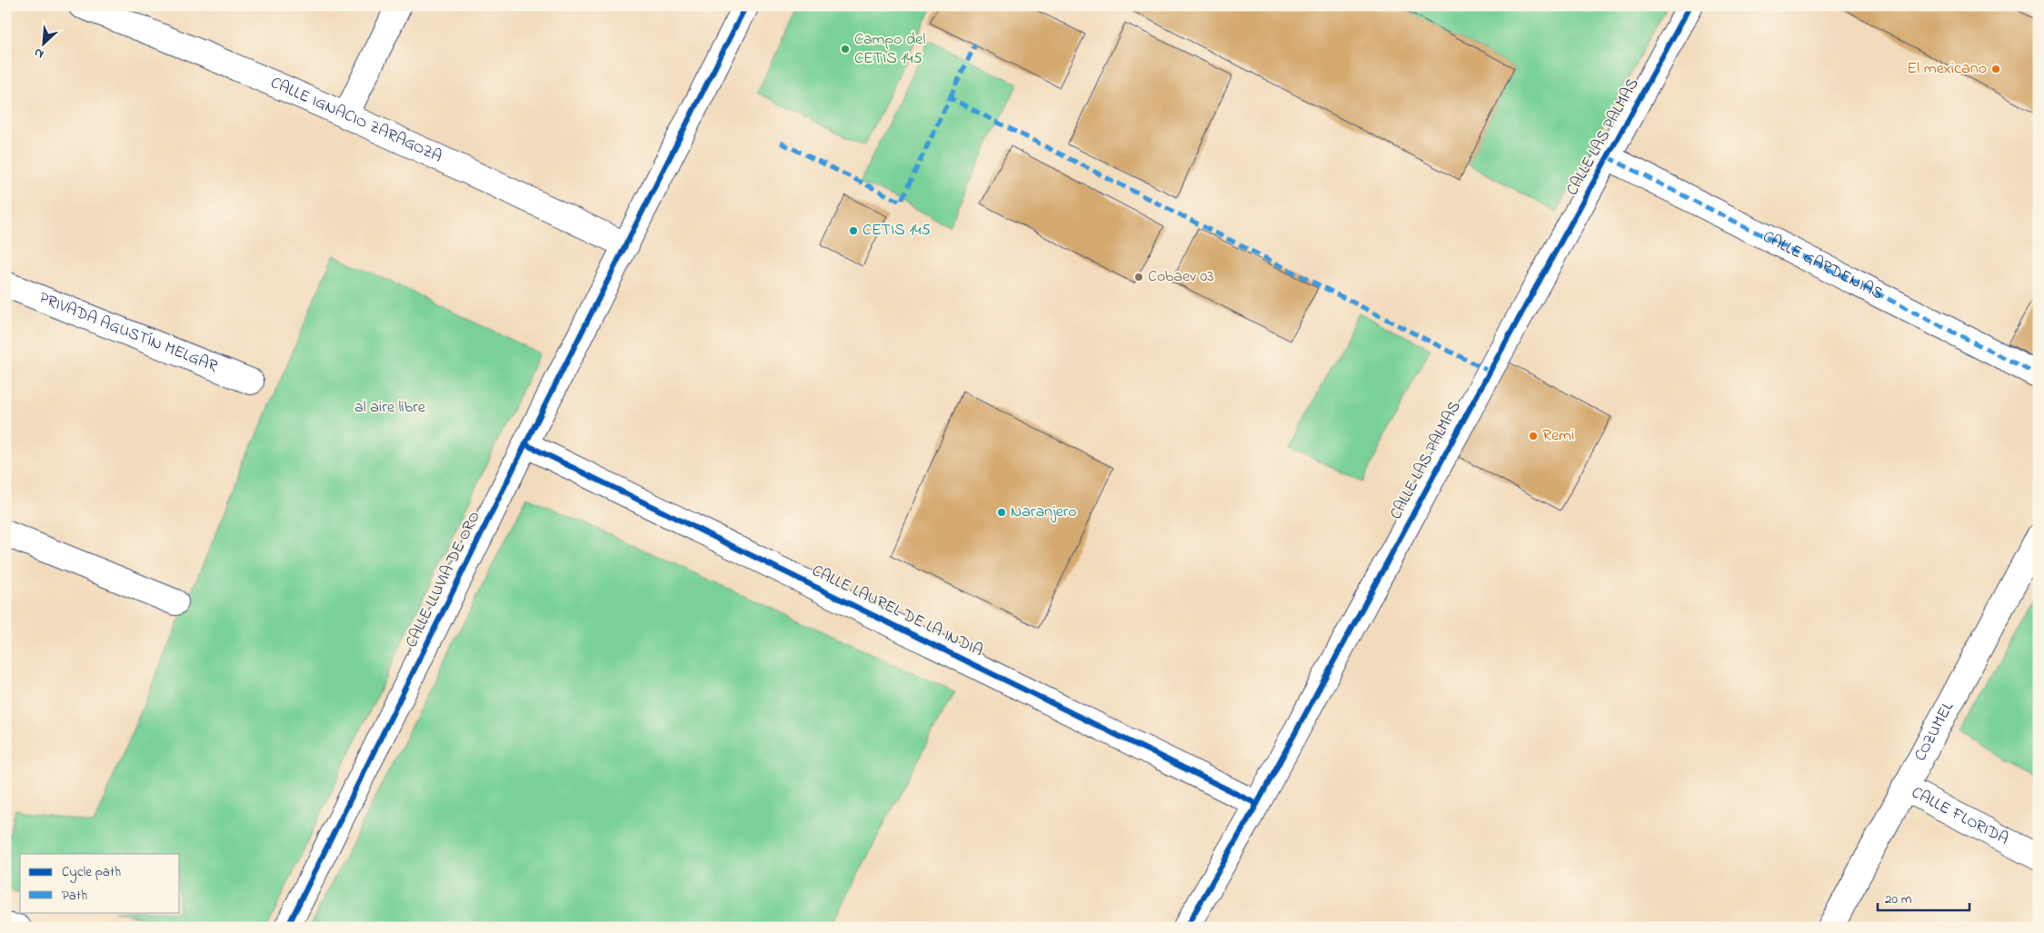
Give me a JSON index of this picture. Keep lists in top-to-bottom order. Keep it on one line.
{"streets":{"street":["CALLE IGNACIO ZARAGOZA","CALLE LAS PALMAS","CALLE GARDENIAS","PRIVADA AGUSTÍN MELGAR","CALLE LLUVIA DE ORO","CALLE LAUREL DE LA INDIA","COZUMEL","CALLE FLORIDA"]},"crossings":[["CALLE IGNACIO ZARAGOZA","CALLE LLUVIA DE ORO"],["CALLE LAS PALMAS","CALLE GARDENIAS"],["CALLE LAS PALMAS","CALLE LAUREL DE LA INDIA"],["CALLE LLUVIA DE ORO","CALLE LAUREL DE LA INDIA"],["COZUMEL","CALLE FLORIDA"]],"parks":["al aire libre"],"places":["Campo del CETIS 145","El mexicano","CETIS 145","Cobaev 03","Remi","Naranjero"],"legend":["Cycle path","Path"],"scale_bar":"20 m","north":"bottom left"}
